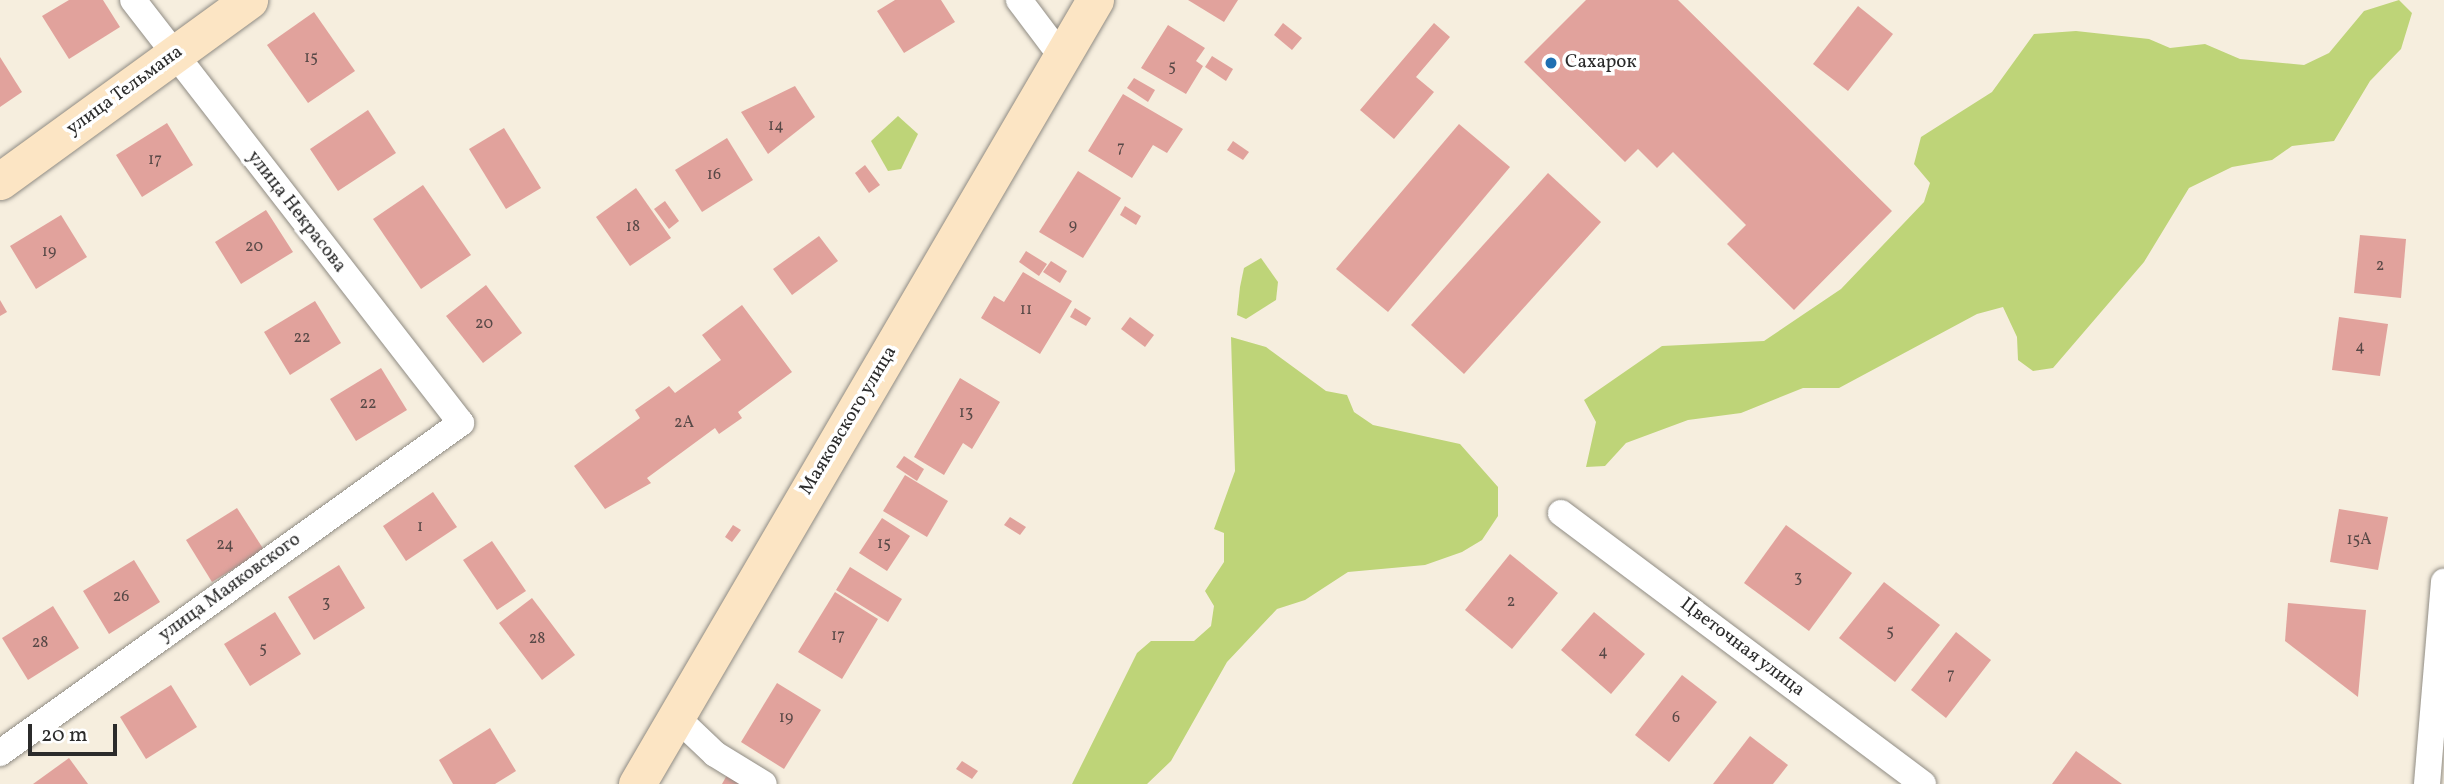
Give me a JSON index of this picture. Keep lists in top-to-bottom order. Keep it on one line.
{"streets":{"street":["улица Тельмана","улица Некрасова","Маяковского улица","улица Маяковского","Цветочная улица"]},"crossings":[["улица Тельмана","улица Некрасова"],["улица Некрасова","улица Маяковского"]],"places":["Сахарок"],"house_numbers":["15","5","14","7","17","16","9","18","20","19","2","11","20","22","4","22","13","2А","1","15А","15","24","3","26","2","3","5","17","28","28","5","4","7","19","6"],"scale_bar":"20 m"}
